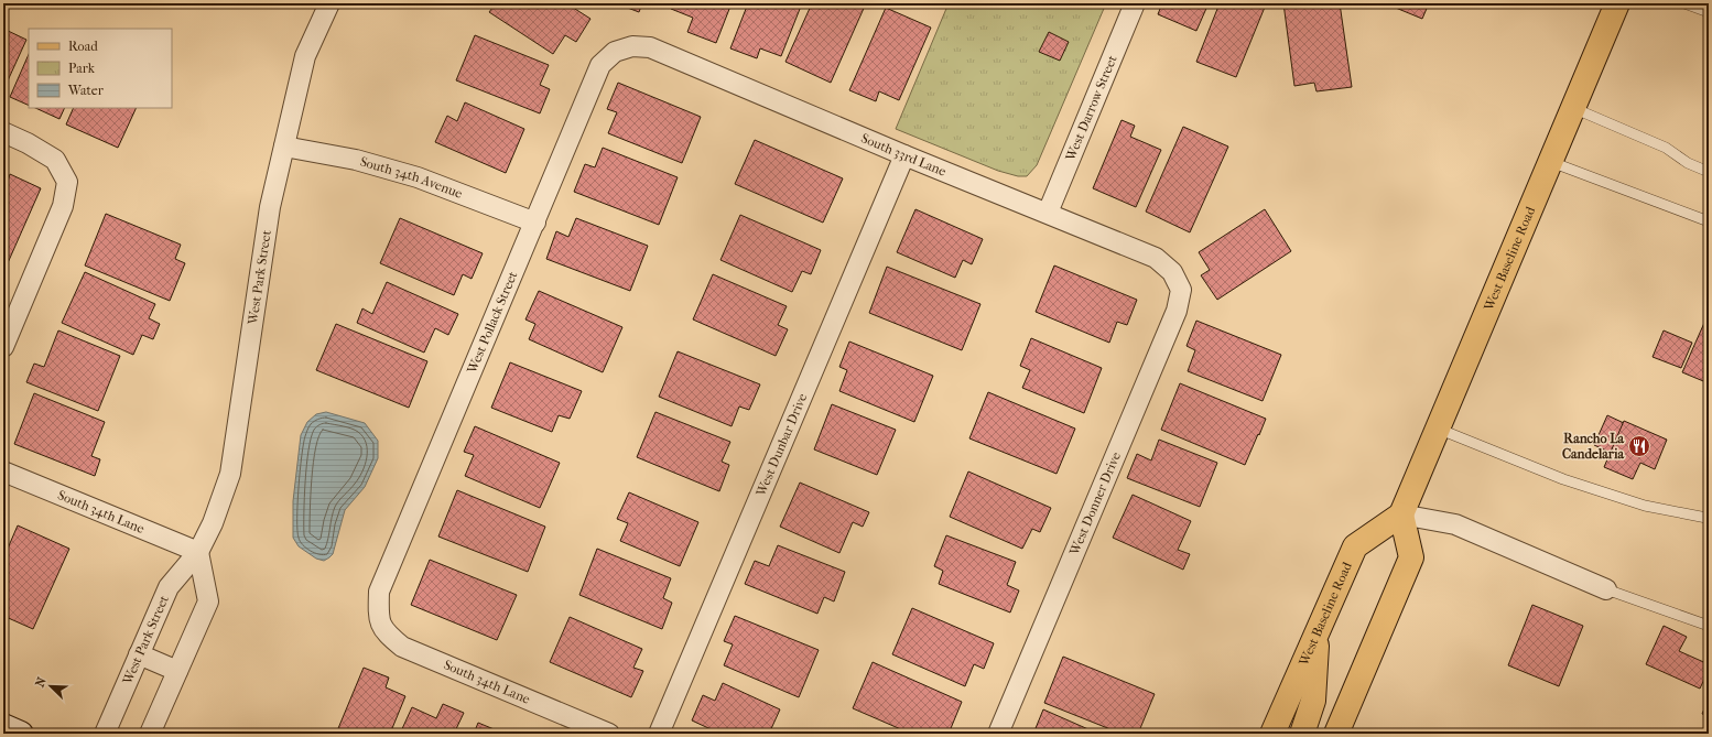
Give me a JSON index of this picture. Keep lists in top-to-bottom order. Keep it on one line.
{"streets":{"main road":["West Baseline Road"],"street":["West Darrow Street","South 33rd Lane","South 34th Avenue","West Park Street","West Pollack Street","West Dunbar Drive","West Donner Drive","South 34th Lane"]},"crossings":[["West Darrow Street","South 33rd Lane"],["South 33rd Lane","West Pollack Street"],["South 33rd Lane","West Dunbar Drive"],["South 33rd Lane","West Donner Drive"],["South 34th Avenue","West Park Street"],["South 34th Avenue","West Pollack Street"],["West Park Street","South 34th Lane"],["West Pollack Street","South 34th Lane"]],"places":{"restaurant":["Rancho La Candelaria"]},"legend":["Road","Park","Water"],"north":"top left"}
